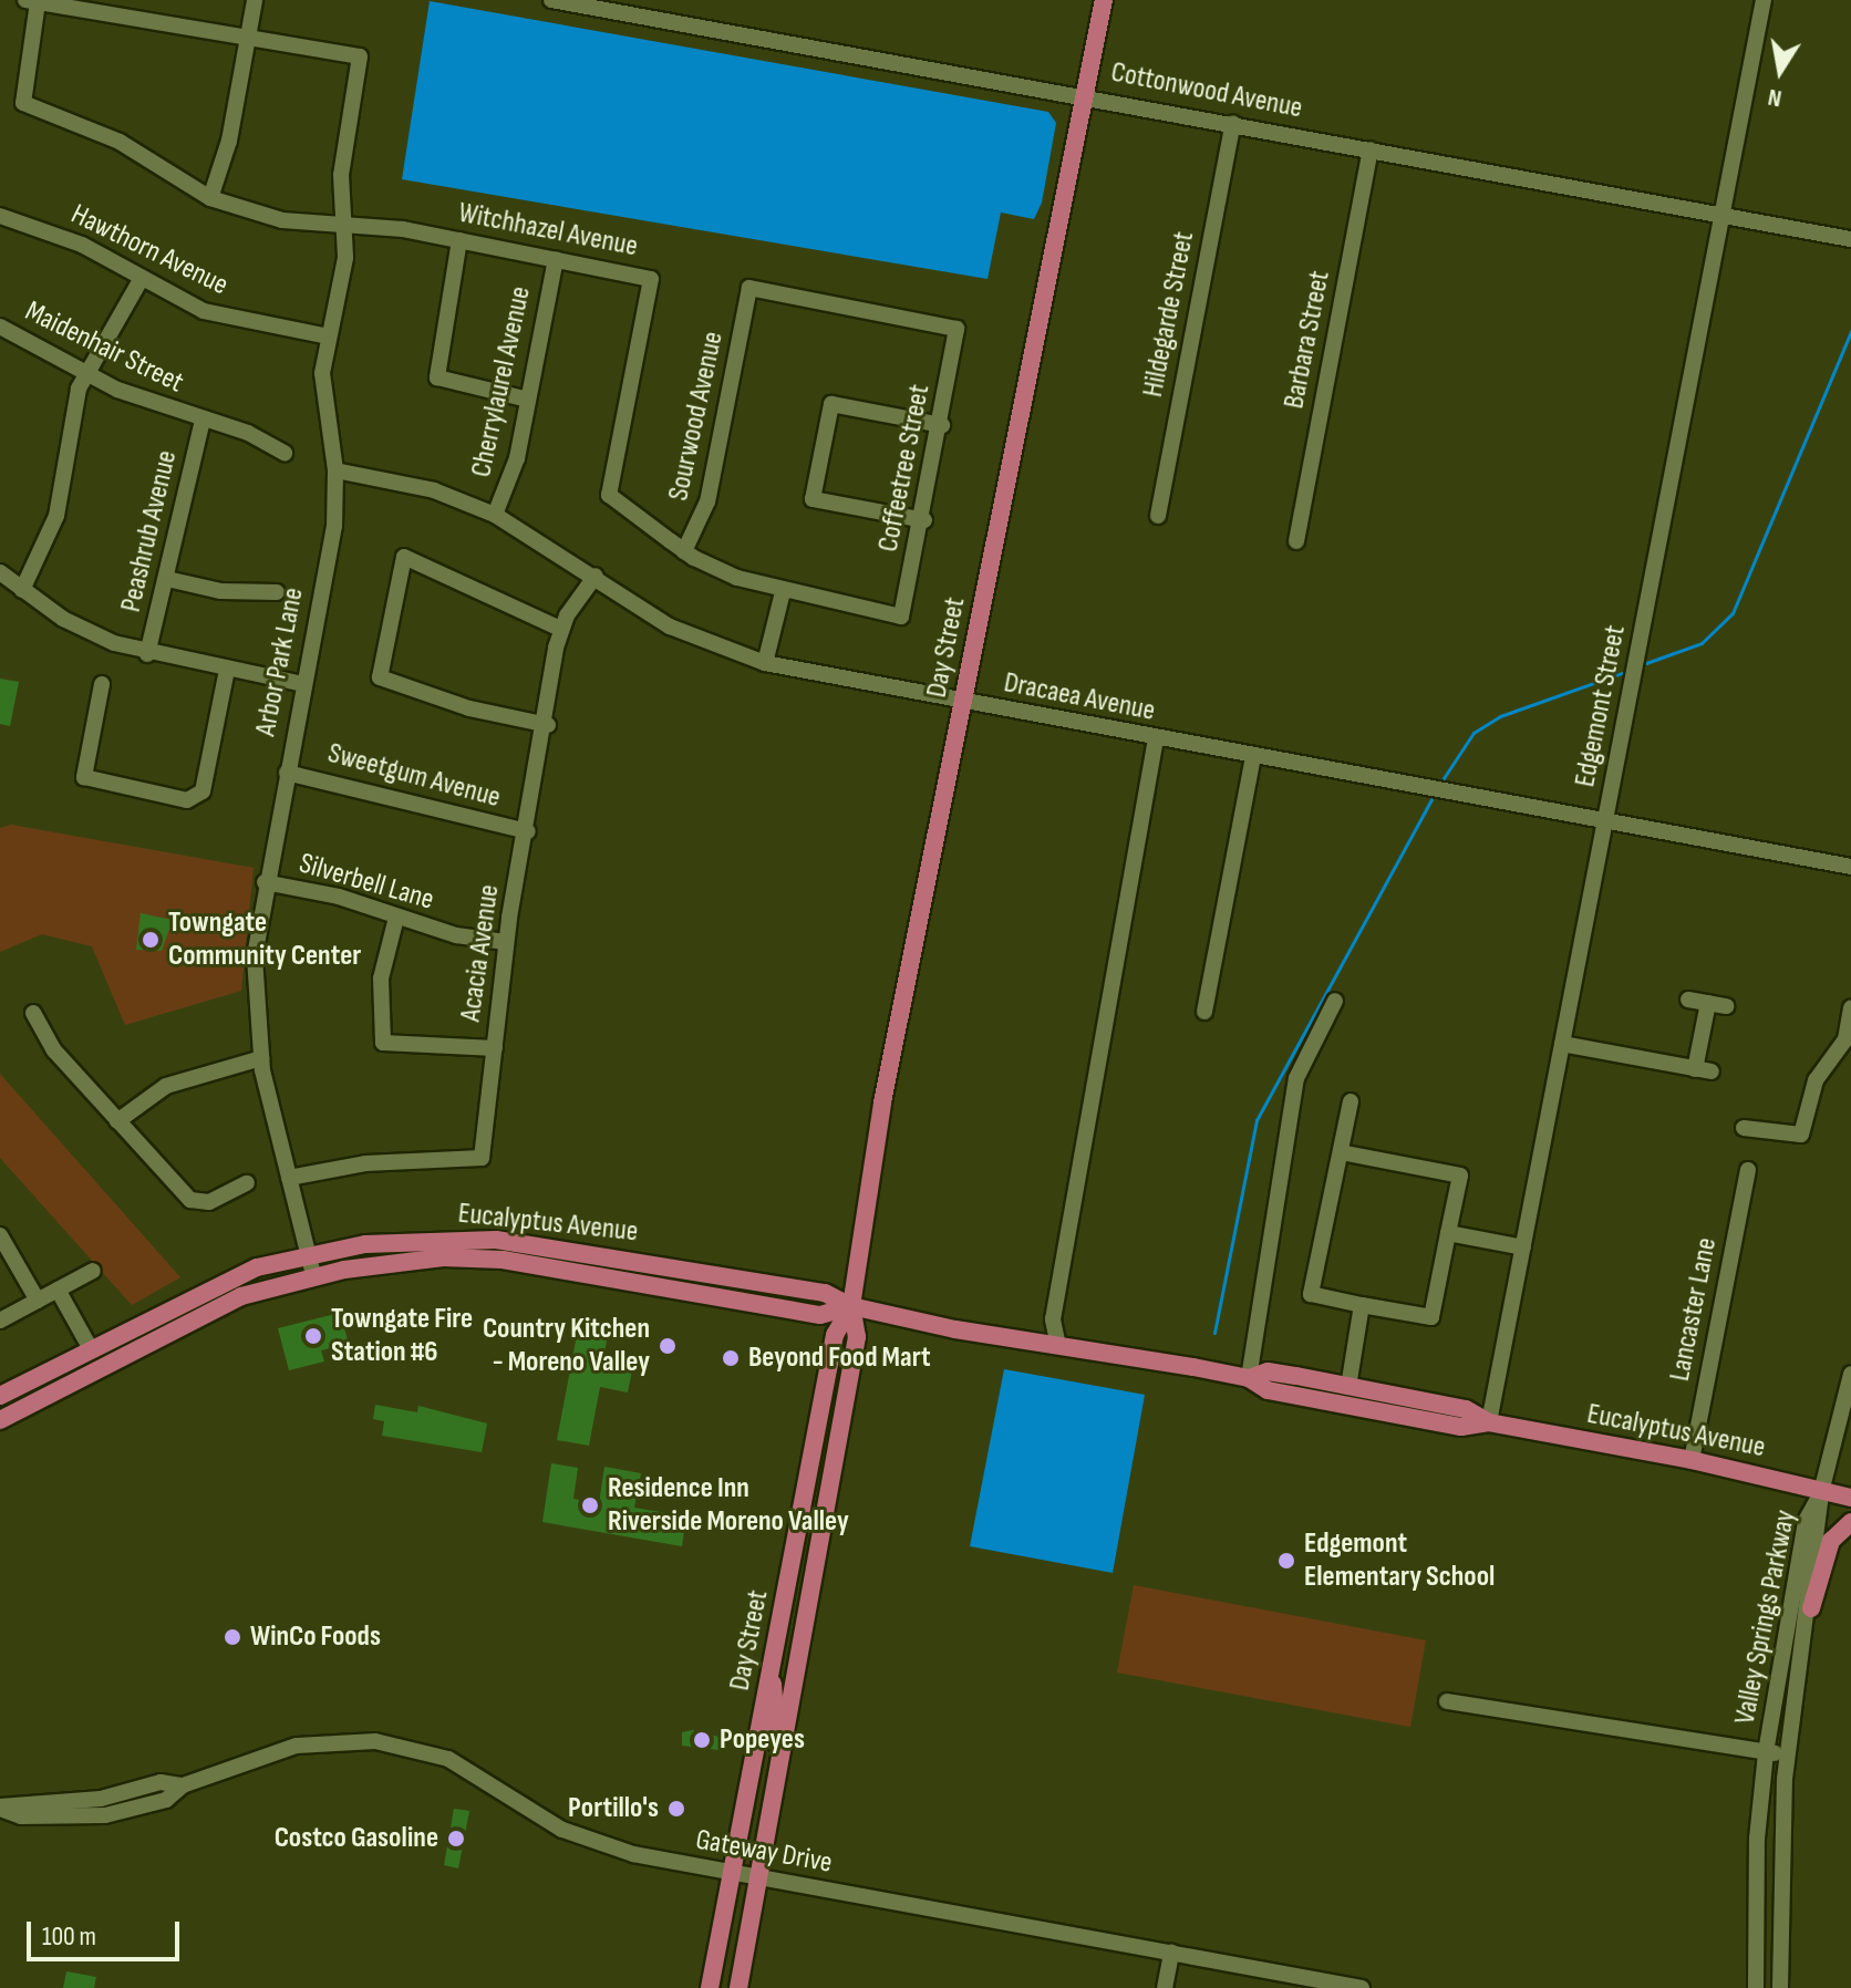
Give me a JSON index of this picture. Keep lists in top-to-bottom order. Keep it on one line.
{"streets":{"main road":["Day Street","Eucalyptus Avenue"],"street":["Cottonwood Avenue","Witchhazel Avenue","Hawthorn Avenue","Hildegarde Street","Barbara Street","Maidenhair Street","Cherrylaurel Avenue","Sourwood Avenue","Coffeetree Street","Peashrub Avenue","Arbor Park Lane","Dracaea Avenue","Edgemont Street","Sweetgum Avenue","Silverbell Lane","Acacia Avenue","Lancaster Lane","Valley Springs Parkway","Gateway Drive"]},"crossings":[["Cottonwood Avenue","Hildegarde Street"],["Cottonwood Avenue","Barbara Street"],["Cottonwood Avenue","Day Street"],["Cottonwood Avenue","Edgemont Street"],["Witchhazel Avenue","Cherrylaurel Avenue"],["Witchhazel Avenue","Sourwood Avenue"],["Witchhazel Avenue","Coffeetree Street"],["Witchhazel Avenue","Arbor Park Lane"],["Hawthorn Avenue","Arbor Park Lane"],["Maidenhair Street","Peashrub Avenue"],["Cherrylaurel Avenue","Dracaea Avenue"],["Sourwood Avenue","Coffeetree Street"],["Day Street","Dracaea Avenue"],["Day Street","Eucalyptus Avenue"],["Day Street","Gateway Drive"],["Arbor Park Lane","Dracaea Avenue"],["Arbor Park Lane","Sweetgum Avenue"],["Arbor Park Lane","Silverbell Lane"],["Arbor Park Lane","Acacia Avenue"],["Arbor Park Lane","Eucalyptus Avenue"],["Dracaea Avenue","Edgemont Street"],["Dracaea Avenue","Acacia Avenue"],["Edgemont Street","Eucalyptus Avenue"],["Sweetgum Avenue","Acacia Avenue"],["Silverbell Lane","Acacia Avenue"],["Eucalyptus Avenue","Lancaster Lane"],["Eucalyptus Avenue","Valley Springs Parkway"]],"places":["Towngate Community Center","Towngate Fire Station #6","Country Kitchen - Moreno Valley","Beyond Food Mart","Residence Inn Riverside Moreno Valley","Edgemont Elementary School","WinCo Foods","Popeyes","Portillo's","Costco Gasoline"],"scale_bar":"100 m","north":"bottom"}
